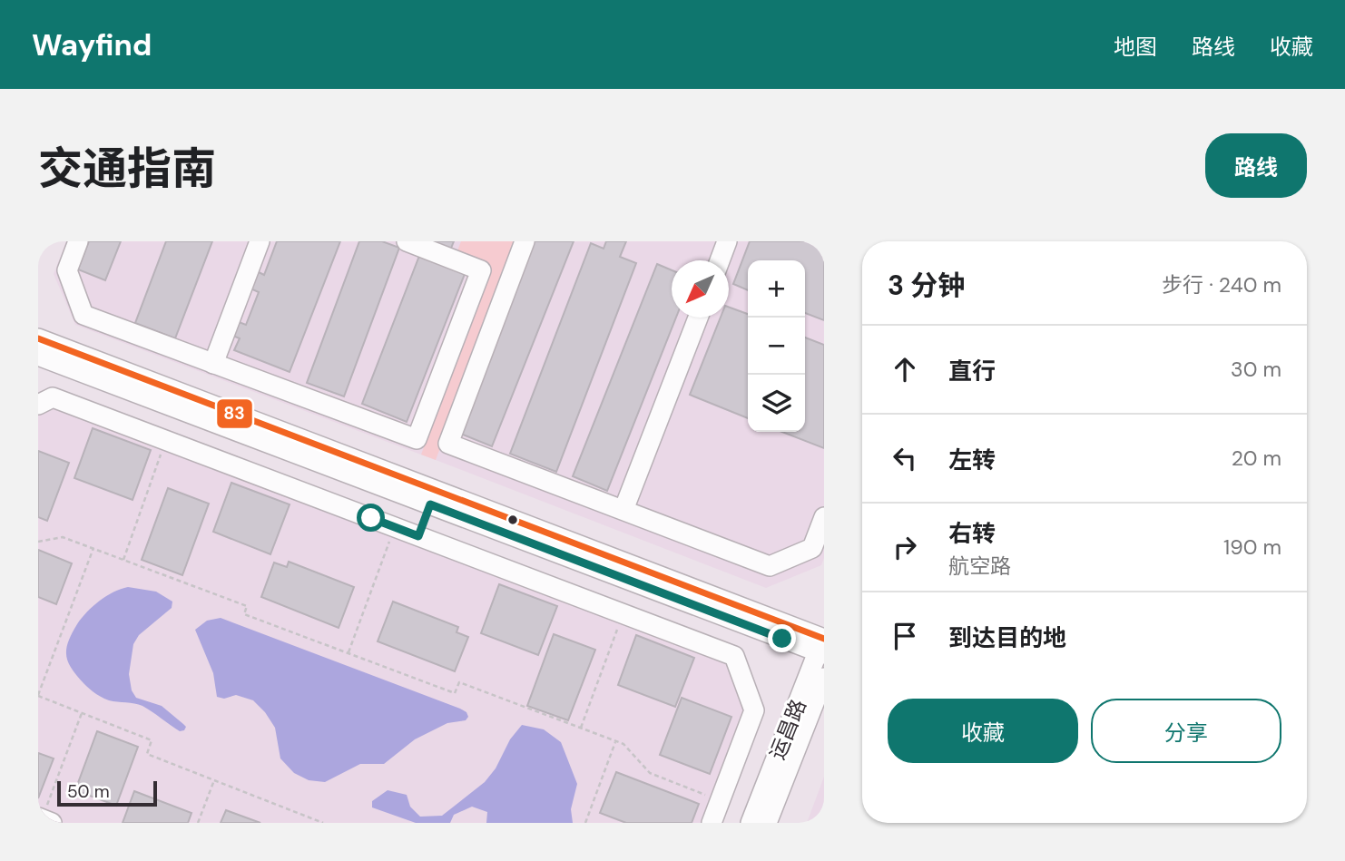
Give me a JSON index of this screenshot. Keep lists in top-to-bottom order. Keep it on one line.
{"streets":{"street":["运昌路"]},"lines":["transit line 83"],"scale_bar":"50 m","north":"bottom left","page":{"header":"Wayfind","nav":["地图","路线","收藏"],"title":"交通指南","buttons":["路线",["收藏","分享"]],"heading":["3 分钟","步行 · 240 m"],"map_buttons":["+","−"],"list":[["直行","30 m"],["左转","20 m"],["右转","航空路","190 m"],"到达目的地"],"scale":"50 m"}}
